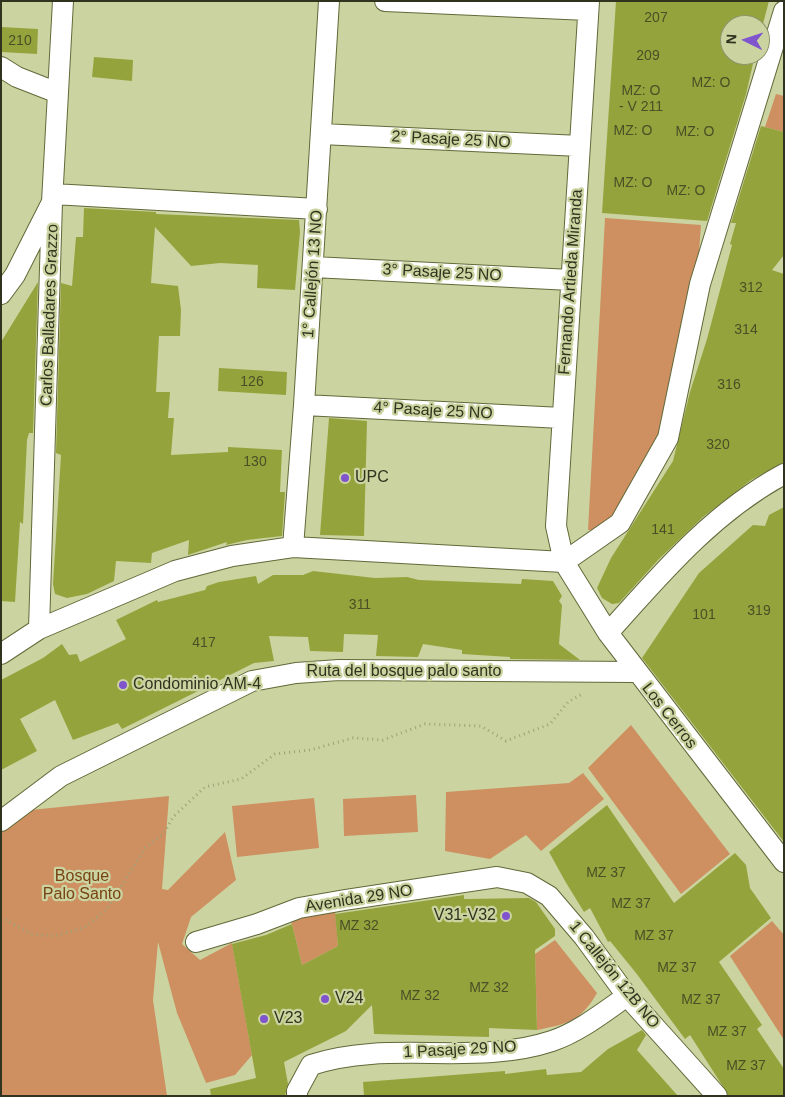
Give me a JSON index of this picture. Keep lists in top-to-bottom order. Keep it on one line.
{"streets":{"street":["2° Pasaje 25 NO","3° Pasaje 25 NO","1° Callejón 13 NO","Fernando Artieda Miranda","Carlos Balladares Grazzo","4° Pasaje 25 NO","Ruta del bosque palo santo","Los Cerros","Avenida 29 NO","1 Callejón 12B NO","1 Pasaje 29 NO"]},"crossings":[["2° Pasaje 25 NO","1° Callejón 13 NO"],["2° Pasaje 25 NO","Fernando Artieda Miranda"],["3° Pasaje 25 NO","1° Callejón 13 NO"],["3° Pasaje 25 NO","Fernando Artieda Miranda"],["1° Callejón 13 NO","4° Pasaje 25 NO"],["Fernando Artieda Miranda","4° Pasaje 25 NO"],["Fernando Artieda Miranda","Los Cerros"],["Ruta del bosque palo santo","Los Cerros"],["Avenida 29 NO","1 Callejón 12B NO"],["1 Callejón 12B NO","1 Pasaje 29 NO"]],"parks":["Bosque Palo Santo"],"places":["UPC","Condominio AM-4","V31-V32","V24","V23"],"house_numbers":["207","210","209","MZ: O","MZ: O - V 211","MZ: O","MZ: O","MZ: O","MZ: O","312","314","126","316","320","130","141","311","319","101","417","MZ 37","MZ 37","MZ 32","MZ 37","MZ 37","MZ 32","MZ 32","MZ 37","MZ 37","MZ 37"],"north":"left"}
